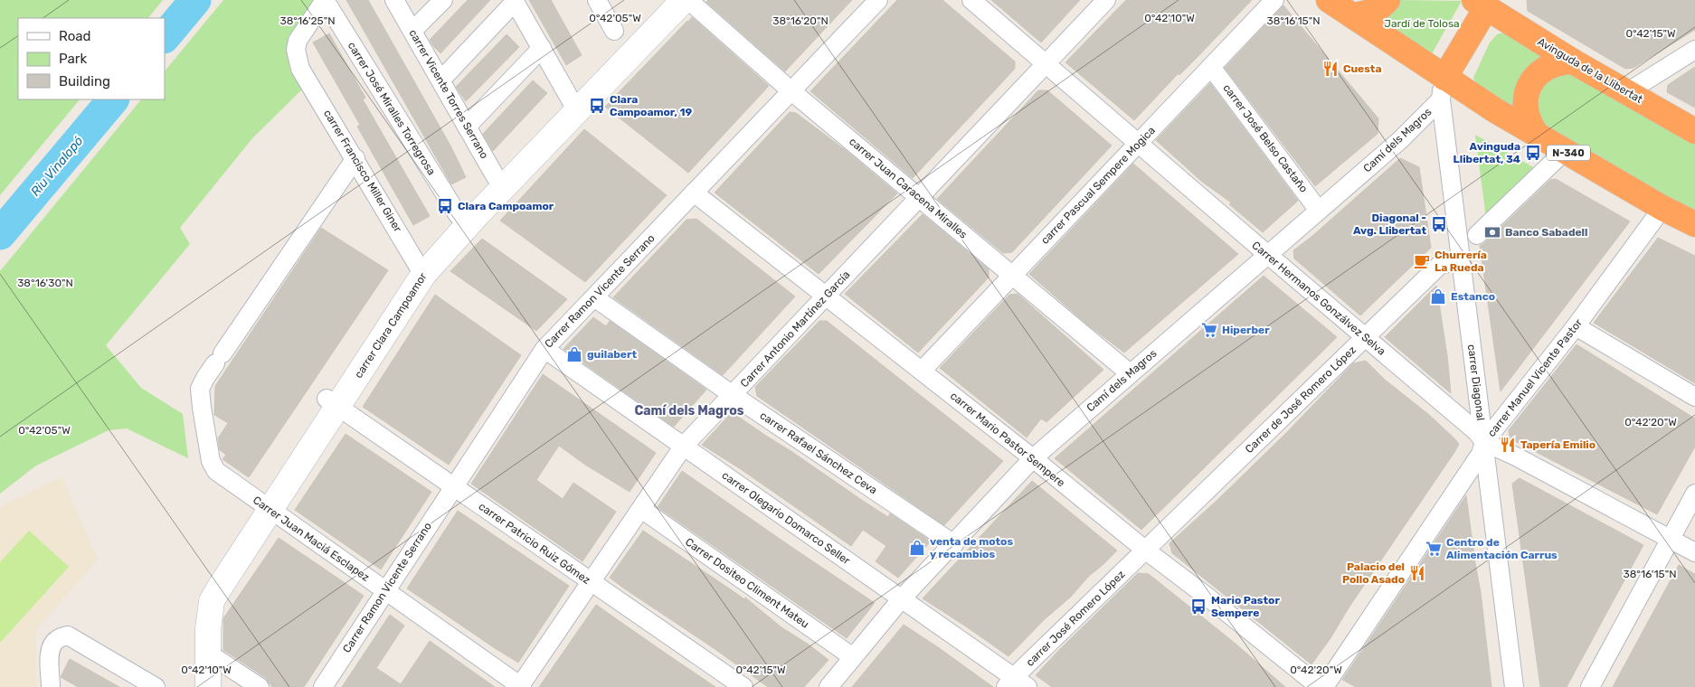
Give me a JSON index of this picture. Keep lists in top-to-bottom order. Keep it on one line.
{"streets":{"highway":["Avinguda de la Llibertat","N-340"],"street":["carrer Vicente Torres Serrano","carrer José Miralles Torregrosa","carrer José Belso Castaño","Camí dels Magros","carrer Francisco Miller Giner","carrer Pascual Sempere Mogica","carrer Juan Caracena Miralles","Carrer Ramon Vicente Serrano","Carrer Hermanos Gonzálvez Selva","carrer Clara Campoamor","Carrer Antonio Martínez García","carrer Manuel Vicente Pastor","carrer Diagonal","Carrer de José Romero López","carrer Mario Pastor Sempere","carrer Rafael Sánchez Ceva","carrer Olegario Domarco Seller","Carrer Juan Maciá Esclapez","carrer Patricio Ruiz Gómez","Carrer Dositeo Climent Mateu","carrer José Romero López"]},"crossings":[["Avinguda de la Llibertat","Camí dels Magros"],["Avinguda de la Llibertat","N-340"],["Avinguda de la Llibertat","carrer Diagonal"],["carrer Vicente Torres Serrano","carrer Clara Campoamor"],["carrer José Miralles Torregrosa","carrer Francisco Miller Giner"],["carrer José Miralles Torregrosa","carrer Clara Campoamor"],["carrer José Belso Castaño","Camí dels Magros"],["carrer José Belso Castaño","carrer Pascual Sempere Mogica"],["Camí dels Magros","N-340"],["Camí dels Magros","carrer Juan Caracena Miralles"],["Camí dels Magros","Carrer Hermanos Gonzálvez Selva"],["Camí dels Magros","carrer Diagonal"],["Camí dels Magros","carrer Mario Pastor Sempere"],["Camí dels Magros","carrer Rafael Sánchez Ceva"],["Camí dels Magros","carrer Olegario Domarco Seller"],["Camí dels Magros","Carrer Dositeo Climent Mateu"],["N-340","carrer Manuel Vicente Pastor"],["N-340","carrer Diagonal"],["carrer Francisco Miller Giner","carrer Clara Campoamor"],["carrer Francisco Miller Giner","Carrer Juan Maciá Esclapez"],["carrer Pascual Sempere Mogica","carrer Juan Caracena Miralles"],["carrer Pascual Sempere Mogica","Carrer Hermanos Gonzálvez Selva"],["carrer Pascual Sempere Mogica","carrer Mario Pastor Sempere"],["carrer Juan Caracena Miralles","Carrer Ramon Vicente Serrano"],["carrer Juan Caracena Miralles","Carrer Antonio Martínez García"],["Carrer Ramon Vicente Serrano","carrer Mario Pastor Sempere"],["Carrer Ramon Vicente Serrano","carrer Rafael Sánchez Ceva"],["Carrer Ramon Vicente Serrano","carrer Olegario Domarco Seller"],["Carrer Ramon Vicente Serrano","Carrer Juan Maciá Esclapez"],["Carrer Ramon Vicente Serrano","carrer Patricio Ruiz Gómez"],["Carrer Hermanos Gonzálvez Selva","Carrer Antonio Martínez García"],["Carrer Hermanos Gonzálvez Selva","carrer Manuel Vicente Pastor"],["Carrer Hermanos Gonzálvez Selva","carrer Diagonal"],["Carrer Hermanos Gonzálvez Selva","Carrer de José Romero López"],["carrer Clara Campoamor","Carrer Juan Maciá Esclapez"],["carrer Clara Campoamor","carrer Patricio Ruiz Gómez"],["Carrer Antonio Martínez García","carrer Mario Pastor Sempere"],["Carrer Antonio Martínez García","carrer Rafael Sánchez Ceva"],["Carrer Antonio Martínez García","carrer Olegario Domarco Seller"],["Carrer Antonio Martínez García","Carrer Juan Maciá Esclapez"],["Carrer Antonio Martínez García","carrer Patricio Ruiz Gómez"],["Carrer Antonio Martínez García","Carrer Dositeo Climent Mateu"],["carrer Manuel Vicente Pastor","carrer Diagonal"],["carrer Diagonal","Carrer de José Romero López"],["Carrer de José Romero López","carrer Mario Pastor Sempere"],["Carrer de José Romero López","carrer José Romero López"],["carrer Mario Pastor Sempere","carrer José Romero López"],["carrer Olegario Domarco Seller","carrer José Romero López"]],"districts":["Camí dels Magros"],"water":["Riu Vinalopó"],"parks":["Jardí de Tolosa"],"places":{"restaurant":["Cuesta","Tapería Emilio","Palacio del Pollo Asado"],"bus stop":["Clara Campoamor, 19","Avinguda Llibertat, 34","Clara Campoamor","Diagonal - Avg. Llibertat","Mario Pastor Sempere"],"bank":["Banco Sabadell"],"cafe":["Churrería La Rueda"],"shop":["Estanco","guilabert","venta de motos y recambios"],"supermarket":["Hiperber","Centro de Alimentación Carrus"]},"legend":["Road","Park","Building"],"coordinates":["0°42'10\"W","0°42'05\"W","38°16'25\"N","38°16'20\"N","38°16'15\"N","0°42'15\"W","38°16'30\"N","0°42'20\"W"]}
